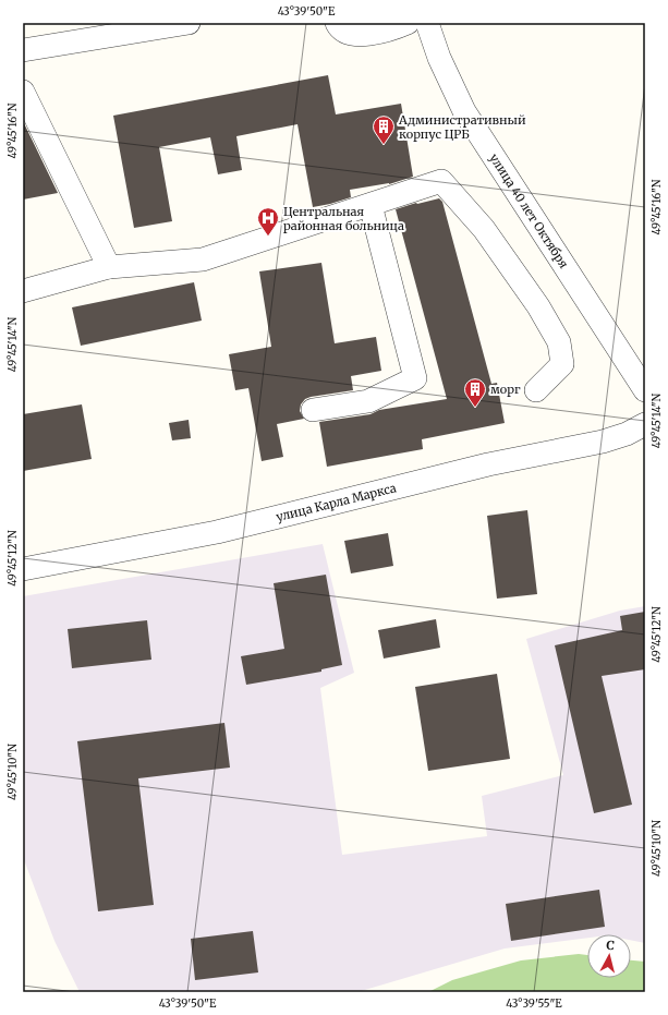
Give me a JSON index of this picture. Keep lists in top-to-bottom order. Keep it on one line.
{"streets":{"street":["улица 40 лет Октября","улица Карла Маркса"]},"places":{"building":["Административный корпус ЦРБ","морг"],"hospital":["Центральная районная больница"]},"north":"top","coordinates":["43°39'50\"E","49°45'16\"N","49°45'14\"N","49°45'12\"N","49°45'10\"N","43°39'55\"E"]}
